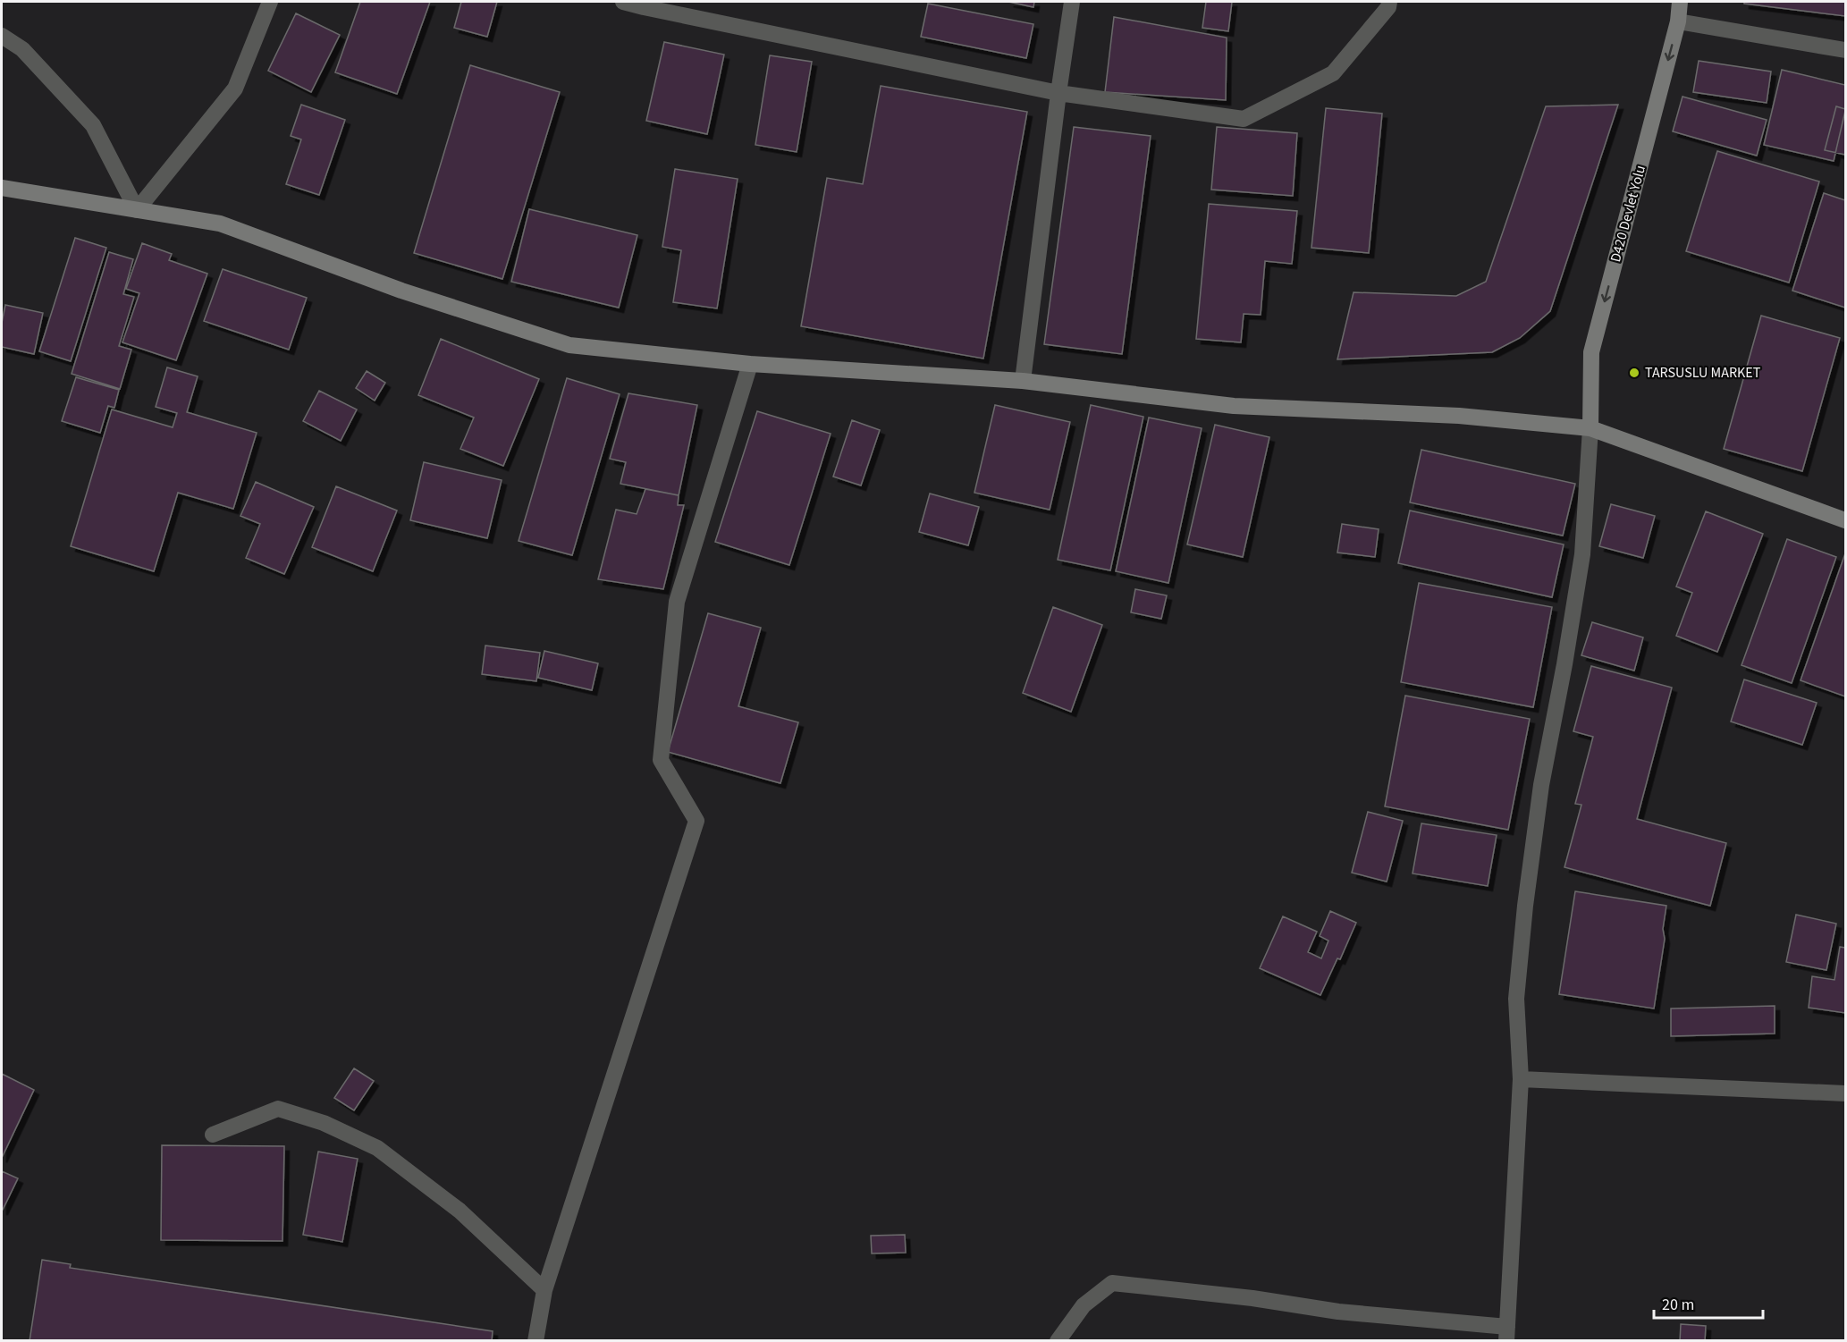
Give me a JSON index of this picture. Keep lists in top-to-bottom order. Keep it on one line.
{"streets":{"street":["D420 Devlet Yolu"]},"one_way":["D420 Devlet Yolu"],"places":["TARSUSLU MARKET"],"scale_bar":"20 m"}
